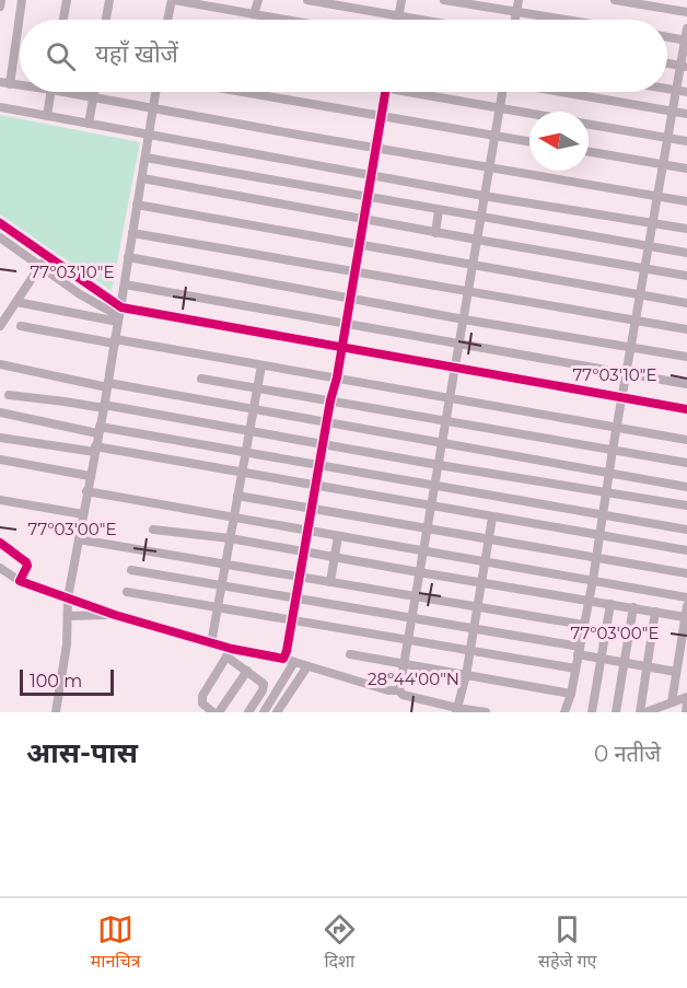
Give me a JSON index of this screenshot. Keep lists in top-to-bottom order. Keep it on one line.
{"scale_bar":"100 m","north":"left","page":{"search":"यहाँ खोजें","scale":"100 m","heading":["आस-पास","0 नतीजे"],"nav":["मानचित्र","दिशा","सहेजे गए"]},"coordinates":["77°03'10\"E","77°03'00\"E","28°44'00\"N"]}
